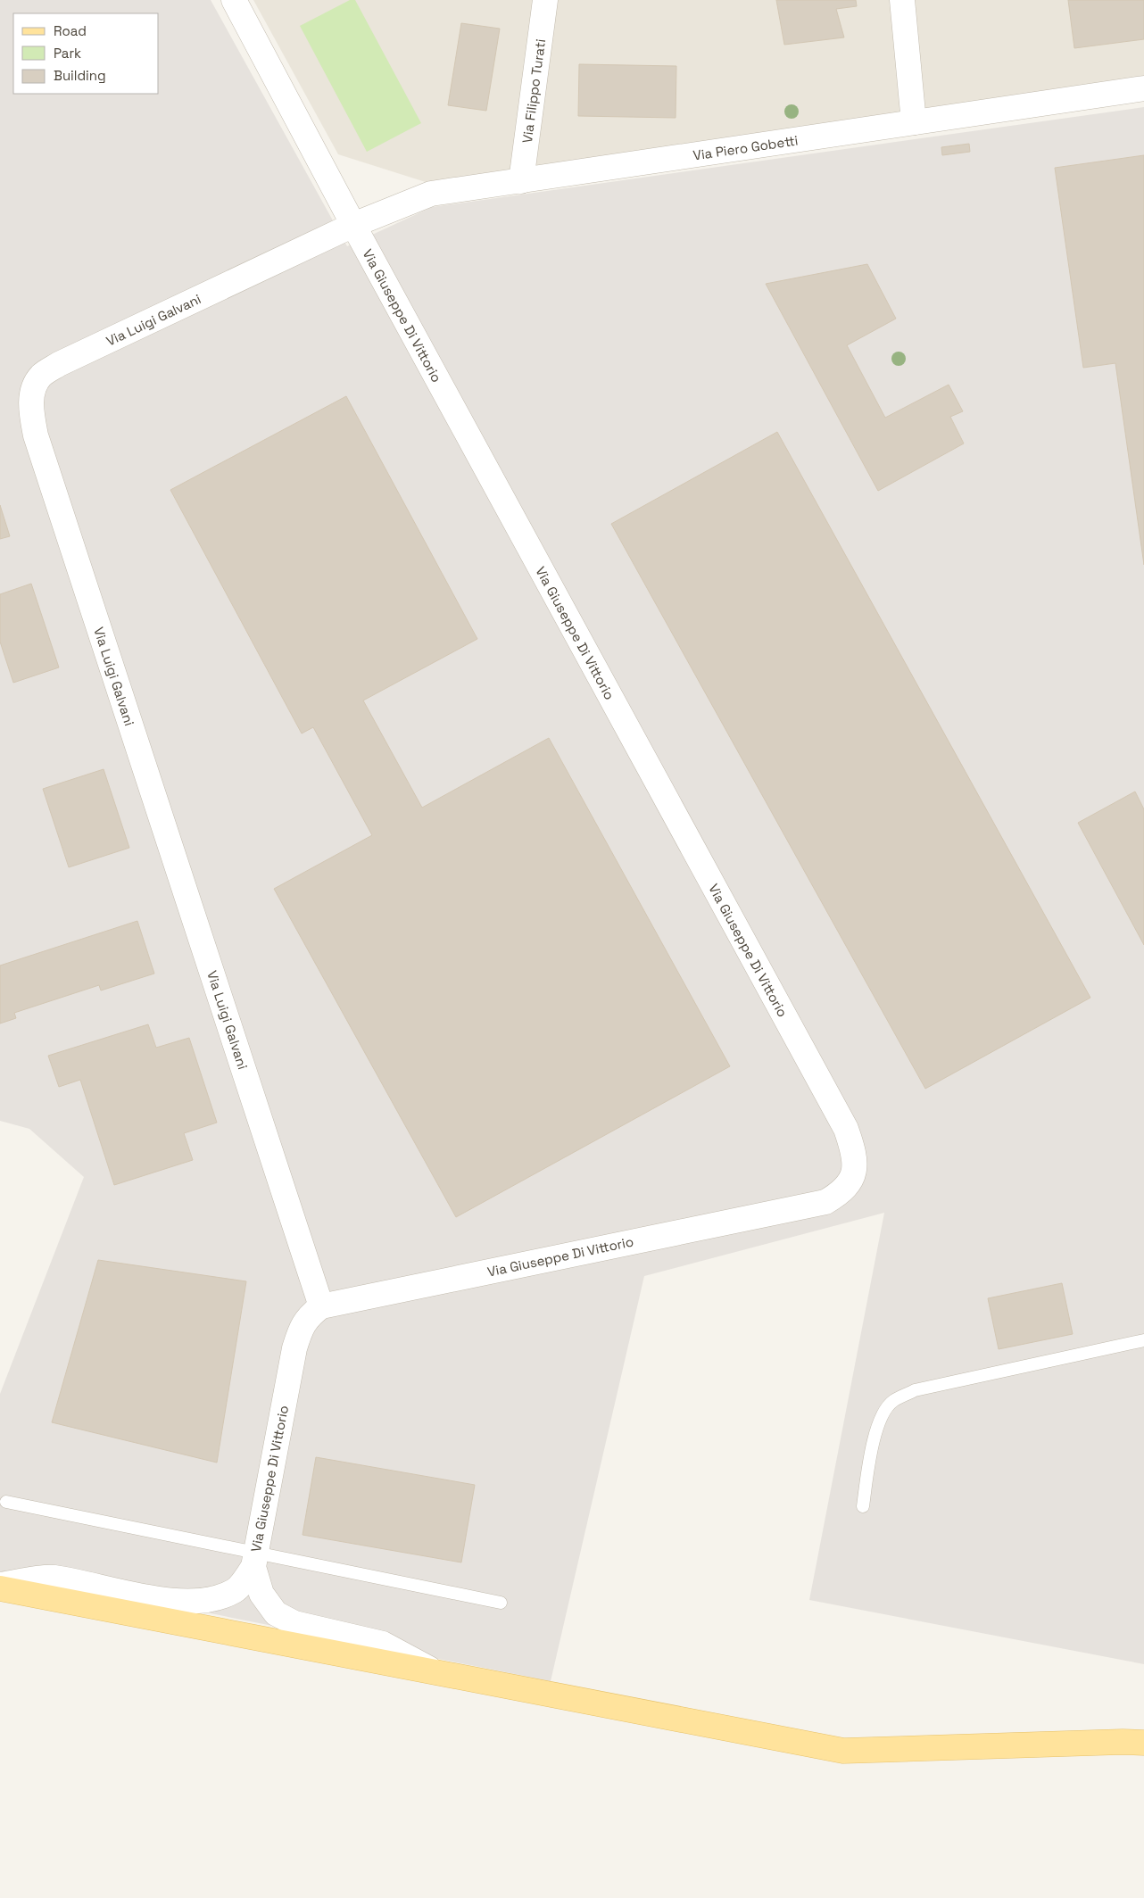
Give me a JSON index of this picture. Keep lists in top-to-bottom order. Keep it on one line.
{"streets":{"street":["Via Filippo Turati","Via Piero Gobetti","Via Giuseppe Di Vittorio","Via Luigi Galvani"]},"crossings":[["Via Filippo Turati","Via Piero Gobetti"],["Via Piero Gobetti","Via Giuseppe Di Vittorio"],["Via Piero Gobetti","Via Luigi Galvani"],["Via Giuseppe Di Vittorio","Via Luigi Galvani"]],"legend":["Road","Park","Building"]}
